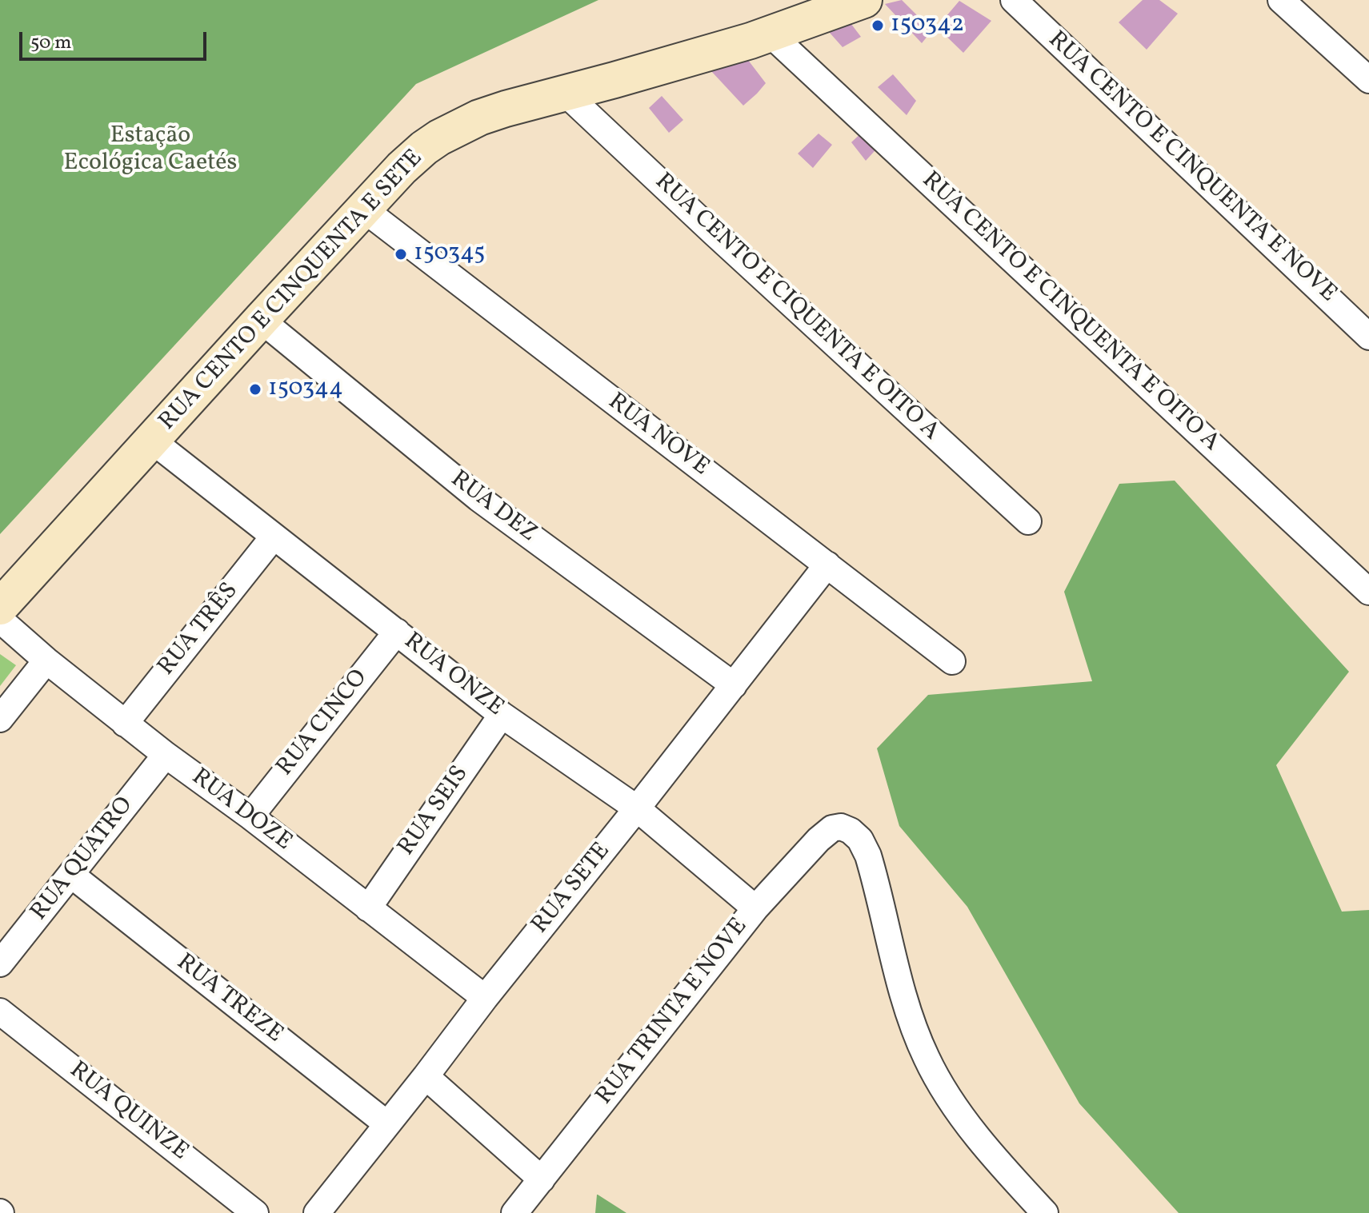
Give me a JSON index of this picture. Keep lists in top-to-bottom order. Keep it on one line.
{"streets":{"main road":["RUA CENTO E CINQUENTA E SETE"],"street":["RUA CENTO E CINQUENTA E NOVE","RUA CENTO E CIQUENTA E OITO A","RUA CENTO E CINQUENTA E OITO A","RUA NOVE","RUA DEZ","RUA TRÊS","RUA ONZE","RUA CINCO","RUA DOZE","RUA SEIS","RUA QUATRO","RUA SETE","RUA TREZE","RUA TRINTA E NOVE","RUA QUINZE"]},"crossings":[["RUA CENTO E CINQUENTA E SETE","RUA CENTO E CIQUENTA E OITO A"],["RUA CENTO E CINQUENTA E SETE","RUA CENTO E CINQUENTA E OITO A"],["RUA CENTO E CINQUENTA E SETE","RUA NOVE"],["RUA CENTO E CINQUENTA E SETE","RUA DEZ"],["RUA CENTO E CINQUENTA E SETE","RUA ONZE"],["RUA NOVE","RUA SETE"],["RUA DEZ","RUA SETE"],["RUA TRÊS","RUA ONZE"],["RUA TRÊS","RUA DOZE"],["RUA ONZE","RUA CINCO"],["RUA ONZE","RUA SEIS"],["RUA ONZE","RUA SETE"],["RUA ONZE","RUA TRINTA E NOVE"],["RUA CINCO","RUA DOZE"],["RUA DOZE","RUA SEIS"],["RUA DOZE","RUA QUATRO"],["RUA DOZE","RUA SETE"],["RUA QUATRO","RUA TREZE"],["RUA SETE","RUA TREZE"]],"parks":["Estação Ecológica Caetés"],"places":["150342","150345","150344"],"scale_bar":"50 m"}
